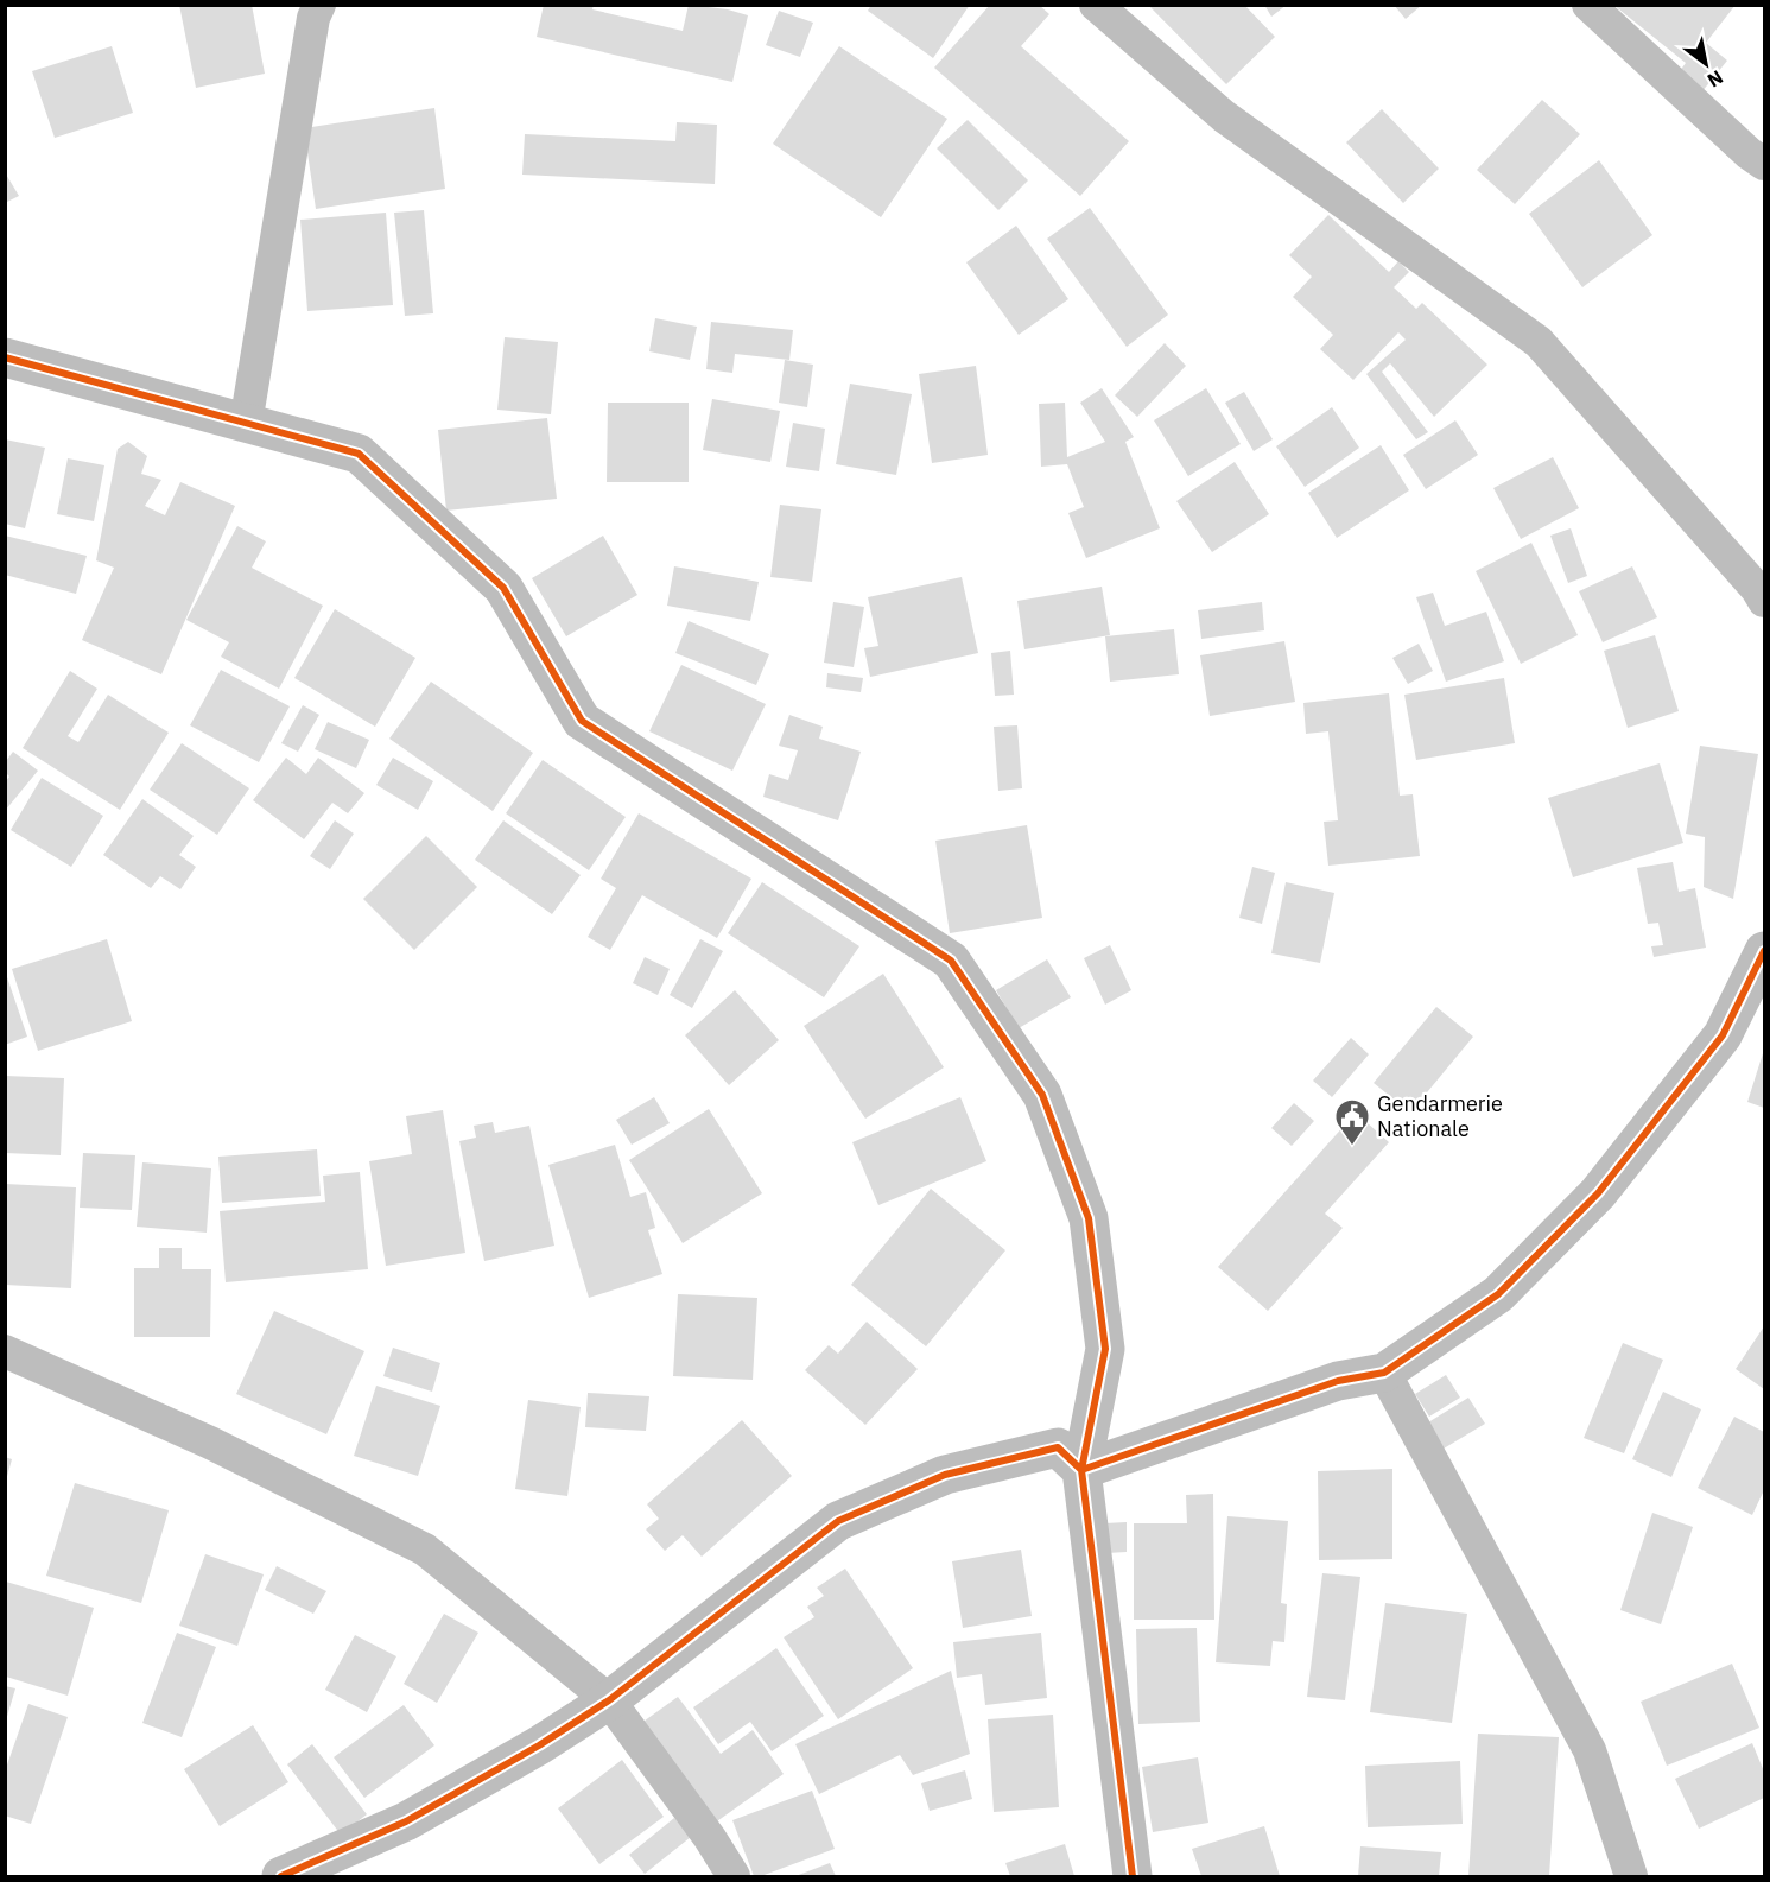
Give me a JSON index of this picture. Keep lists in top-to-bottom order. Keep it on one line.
{"places":{"public building":["Gendarmerie Nationale"]},"north":"bottom right"}
